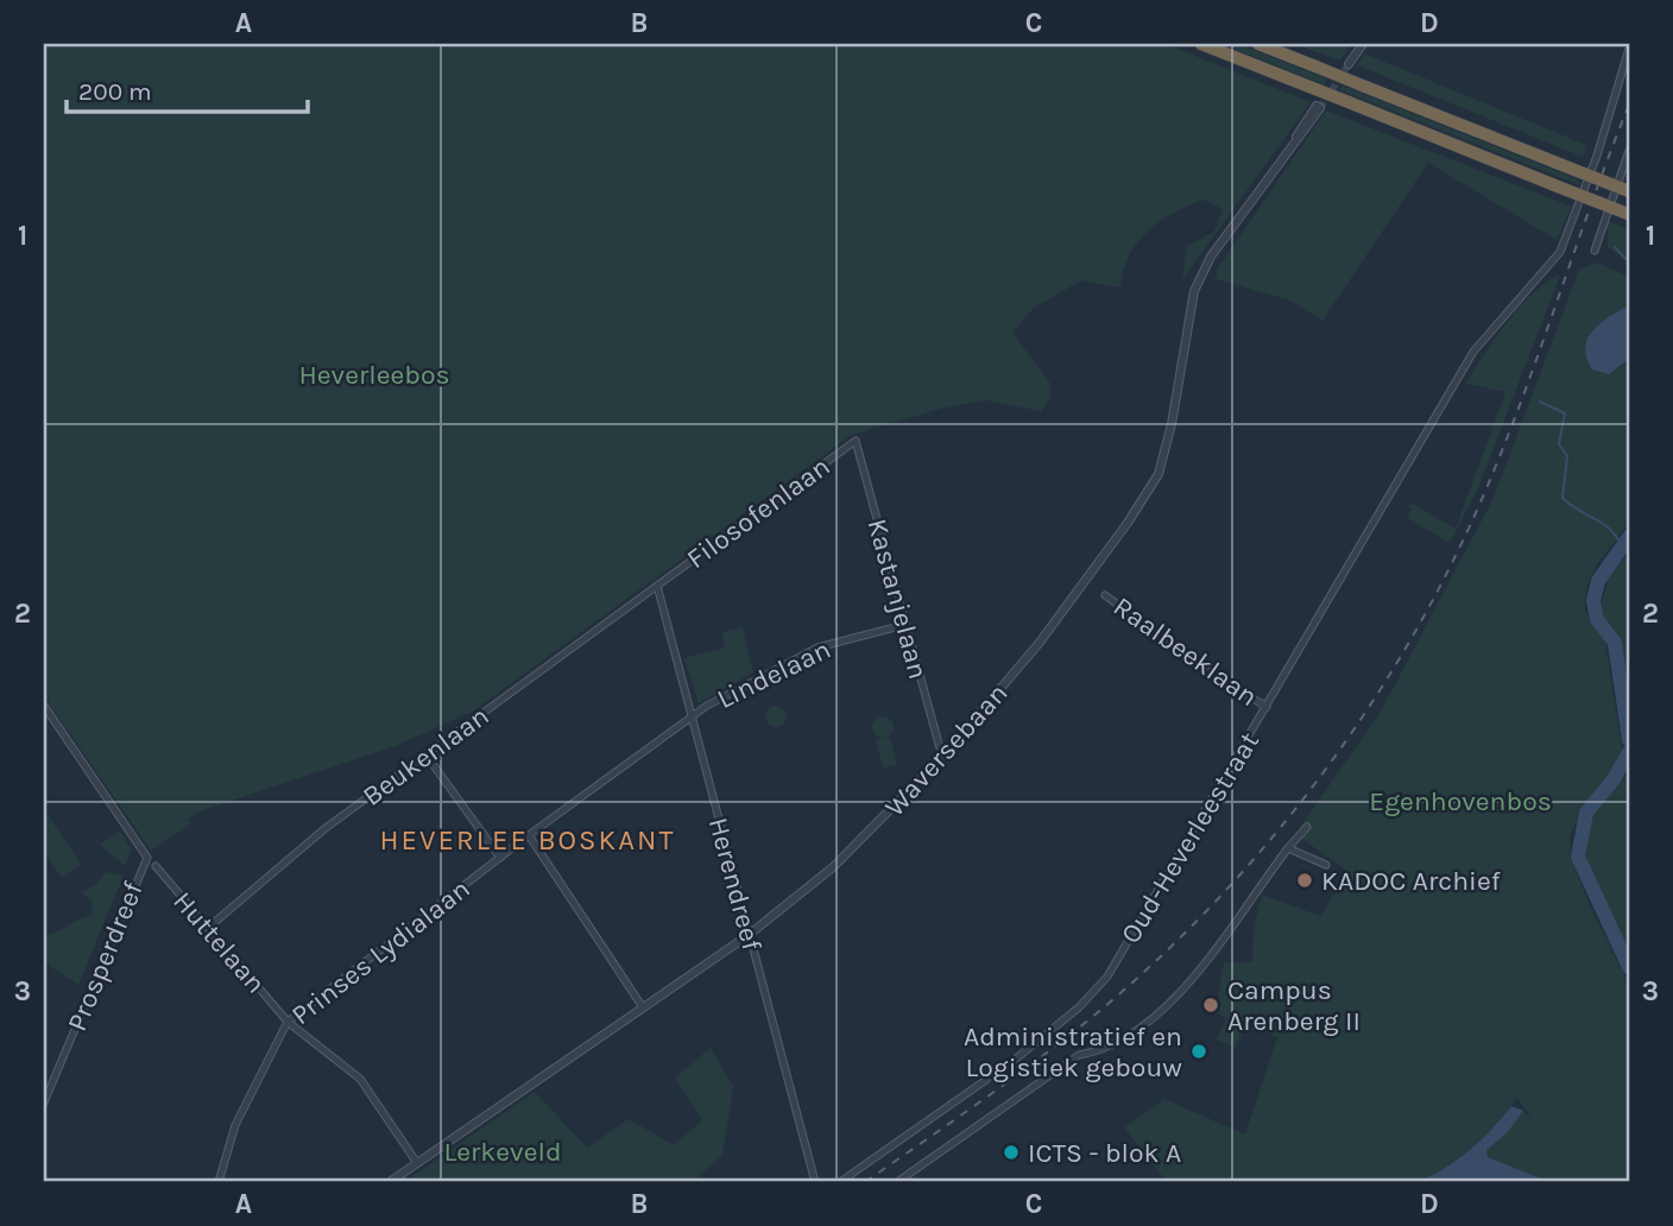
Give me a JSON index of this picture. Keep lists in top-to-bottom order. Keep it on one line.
{"streets":{"street":["Filosofenlaan","Kastanjelaan","Raalbeeklaan","Lindelaan","Waversebaan","Beukenlaan","Oud-Heverleestraat","Herendreef","Huttelaan","Prinses Lydialaan","Prosperdreef"]},"crossings":[["Filosofenlaan","Kastanjelaan"],["Filosofenlaan","Beukenlaan"],["Filosofenlaan","Herendreef"],["Kastanjelaan","Lindelaan"],["Kastanjelaan","Waversebaan"],["Raalbeeklaan","Oud-Heverleestraat"],["Lindelaan","Herendreef"],["Lindelaan","Prinses Lydialaan"],["Waversebaan","Herendreef"],["Waversebaan","Huttelaan"],["Beukenlaan","Huttelaan"],["Herendreef","Prinses Lydialaan"],["Huttelaan","Prinses Lydialaan"]],"districts":["HEVERLEE BOSKANT"],"parks":["Heverleebos","Egenhovenbos","Lerkeveld"],"places":["KADOC Archief","Campus Arenberg II","Administratief en Logistiek gebouw","ICTS - blok A"],"scale_bar":"200 m","grid":{"columns":["A","B","C","D"],"rows":["1","2","3"]}}
